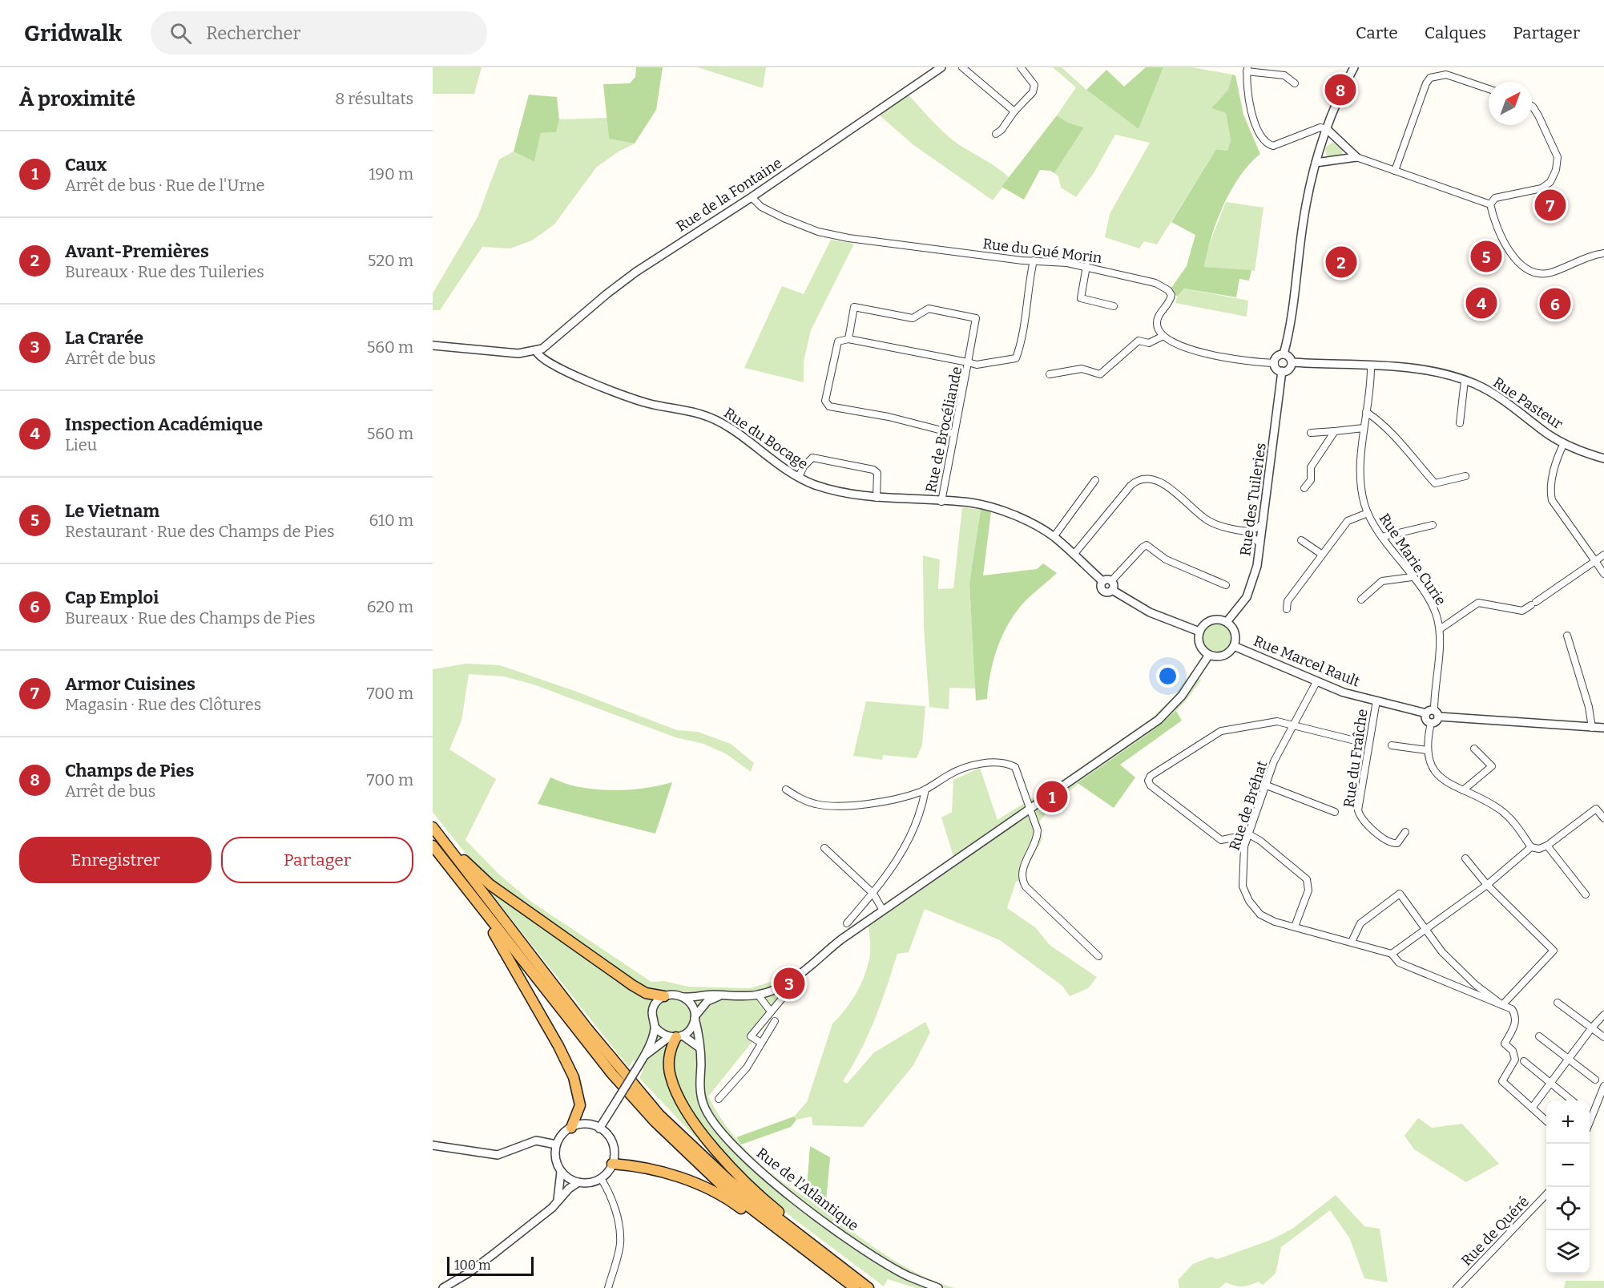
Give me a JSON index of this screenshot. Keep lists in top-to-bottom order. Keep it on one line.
{"streets":{"street":["Rue de la Fontaine","Rue du Gué Morin","Rue Pasteur","Rue de Brocéliande","Rue du Bocage","Rue des Tuileries","Rue Marie Curie","Rue Marcel Rault","Rue du Fraîche","Rue de Bréhat","Rue de l'Atlantique","Rue de Quéré"]},"crossings":[["Rue de la Fontaine","Rue du Gué Morin"],["Rue de la Fontaine","Rue du Bocage"],["Rue du Gué Morin","Rue de Brocéliande"],["Rue Pasteur","Rue des Tuileries"],["Rue Pasteur","Rue Marie Curie"],["Rue de Brocéliande","Rue du Bocage"],["Rue des Tuileries","Rue Marcel Rault"],["Rue Marcel Rault","Rue du Fraîche"],["Rue Marcel Rault","Rue de Bréhat"]],"scale_bar":"100 m","north":"top right","page":{"header":"Gridwalk","search":"Rechercher","nav":["Carte","Calques","Partager"],"heading":["À proximité","8 résultats"],"pins":["8","7","5","2","4","6","1","3"],"list":[{"mark":"1","name":"Caux","note":"Arrêt de bus · Rue de l'Urne","value":"190 m"},{"mark":"2","name":"Avant-Premières","note":"Bureaux · Rue des Tuileries","value":"520 m"},{"mark":"3","name":"La Crarée","note":"Arrêt de bus","value":"560 m"},{"mark":"4","name":"Inspection Académique","note":"Lieu","value":"560 m"},{"mark":"5","name":"Le Vietnam","note":"Restaurant · Rue des Champs de Pies","value":"610 m"},{"mark":"6","name":"Cap Emploi","note":"Bureaux · Rue des Champs de Pies","value":"620 m"},{"mark":"7","name":"Armor Cuisines","note":"Magasin · Rue des Clôtures","value":"700 m"},{"mark":"8","name":"Champs de Pies","note":"Arrêt de bus","value":"700 m"}],"buttons":["Enregistrer","Partager"],"map_buttons":["+","−"],"scale":"100 m"}}
